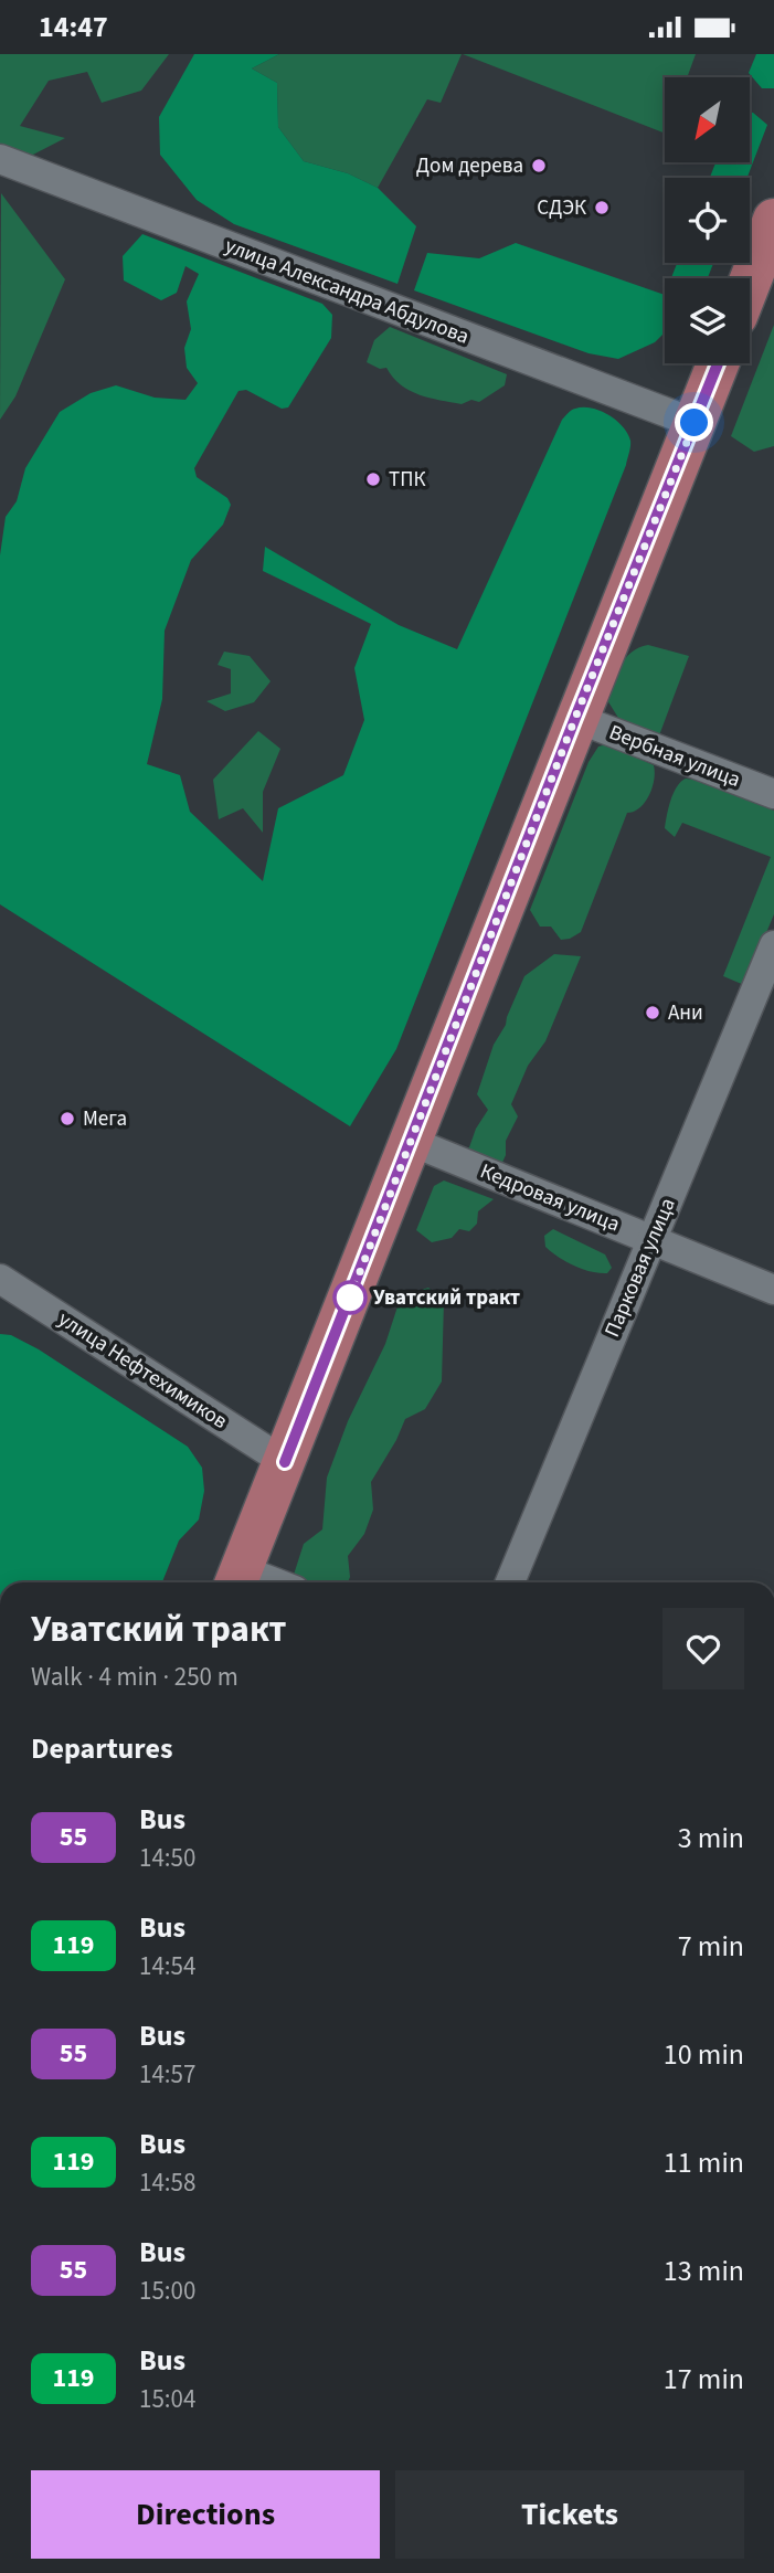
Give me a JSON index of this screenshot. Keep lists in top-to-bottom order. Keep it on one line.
{"streets":{"street":["улица Александра Абдулова","Вербная улица","Кедровая улица","Парковая улица","улица Нефтехимиков"]},"crossings":[["Кедровая улица","Парковая улица"]],"places":["Дом дерева","СДЭК","ТПК","Ани","Мега","Уватский тракт"],"lines":["bus line 55"],"north":"bottom left","page":{"status":"14:47","heading":[["Уватский тракт","Walk · 4 min · 250 m"],"Departures"],"list":[{"mark":"55","name":"Bus","note":"14:50","value":"3 min"},{"mark":"119","name":"Bus","note":"14:54","value":"7 min"},{"mark":"55","name":"Bus","note":"14:57","value":"10 min"},{"mark":"119","name":"Bus","note":"14:58","value":"11 min"},{"mark":"55","name":"Bus","note":"15:00","value":"13 min"},{"mark":"119","name":"Bus","note":"15:04","value":"17 min"}],"buttons":["Directions","Tickets"]}}
